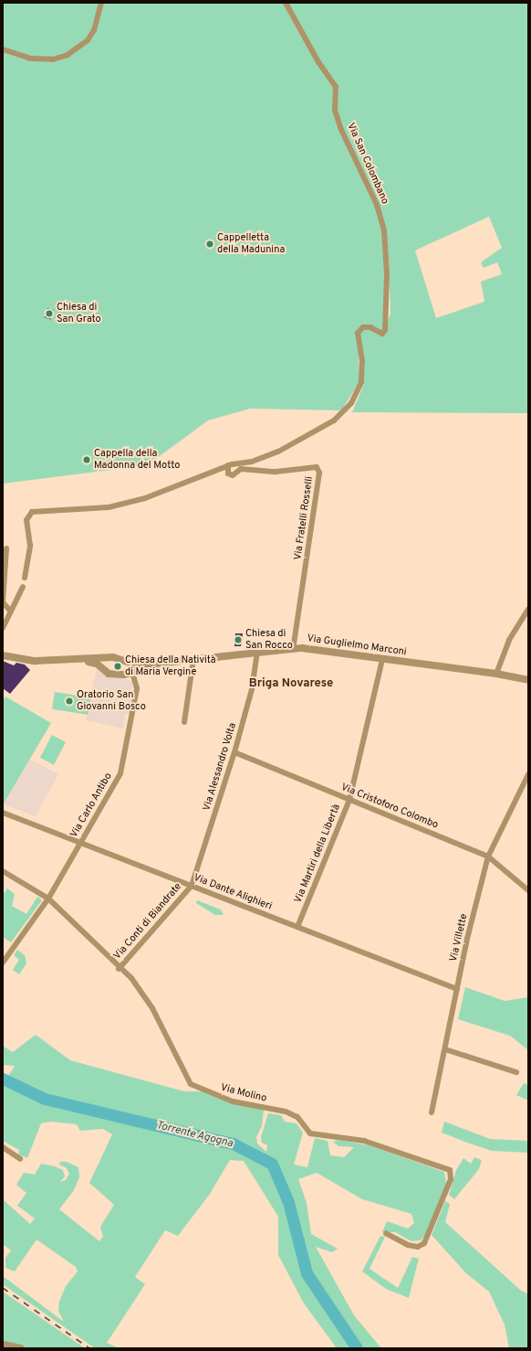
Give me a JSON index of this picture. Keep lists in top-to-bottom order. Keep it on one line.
{"streets":{"street":["Via San Colombano","Via Fratelli Rosselli","Via Guglielmo Marconi","Via Alessandro Volta","Via Carlo Antibo","Via Cristoforo Colombo","Via Martiri della Libertà","Via Dante Alighieri","Via Conti di Biandrate","Via Villette","Via Molino"]},"crossings":[["Via San Colombano","Via Fratelli Rosselli"],["Via Fratelli Rosselli","Via Guglielmo Marconi"],["Via Guglielmo Marconi","Via Alessandro Volta"],["Via Guglielmo Marconi","Via Carlo Antibo"],["Via Guglielmo Marconi","Via Martiri della Libertà"],["Via Alessandro Volta","Via Cristoforo Colombo"],["Via Alessandro Volta","Via Dante Alighieri"],["Via Alessandro Volta","Via Conti di Biandrate"],["Via Carlo Antibo","Via Dante Alighieri"],["Via Carlo Antibo","Via Molino"],["Via Cristoforo Colombo","Via Martiri della Libertà"],["Via Cristoforo Colombo","Via Villette"],["Via Martiri della Libertà","Via Dante Alighieri"],["Via Dante Alighieri","Via Conti di Biandrate"],["Via Dante Alighieri","Via Villette"],["Via Conti di Biandrate","Via Molino"]],"districts":["Briga Novarese"],"water":["Torrente Agogna"],"places":["Cappelletta della Madunina","Chiesa di San Grato","Cappella della Madonna del Motto","Chiesa di San Rocco","Chiesa della Natività di Maria Vergine","Oratorio San Giovanni Bosco"]}
